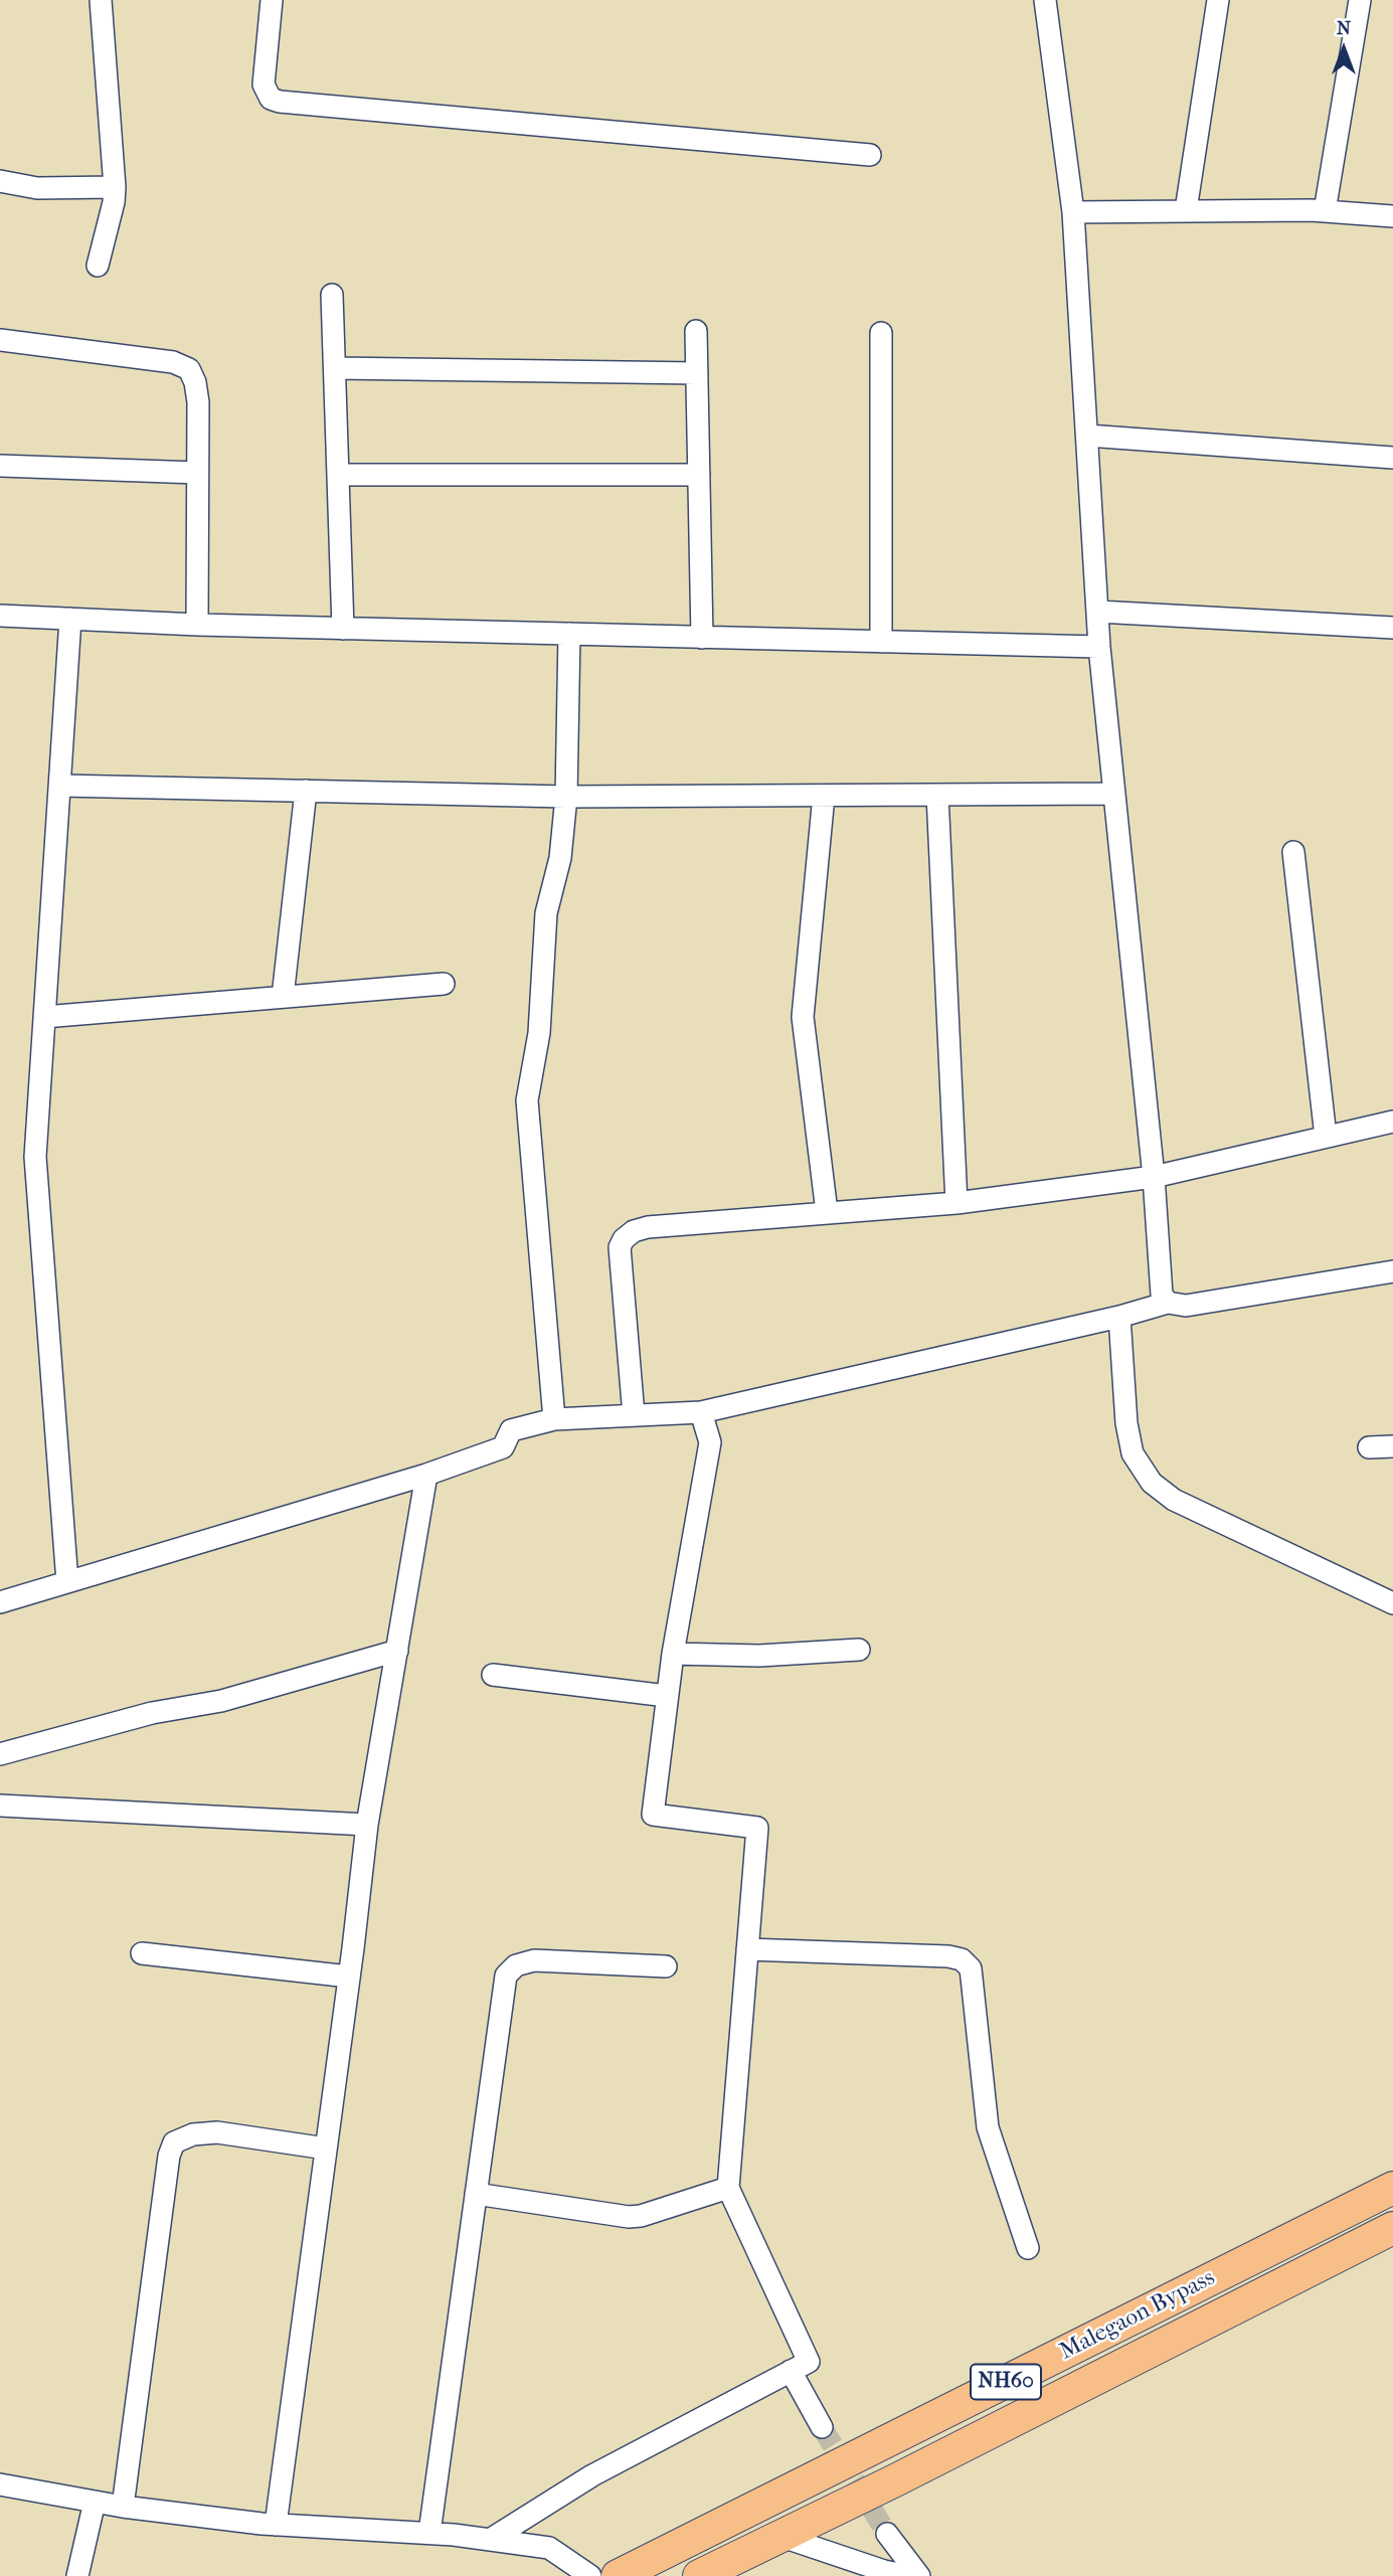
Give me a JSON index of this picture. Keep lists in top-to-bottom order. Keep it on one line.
{"streets":{"highway":["Malegaon Bypass","NH60"]},"north":"top"}
